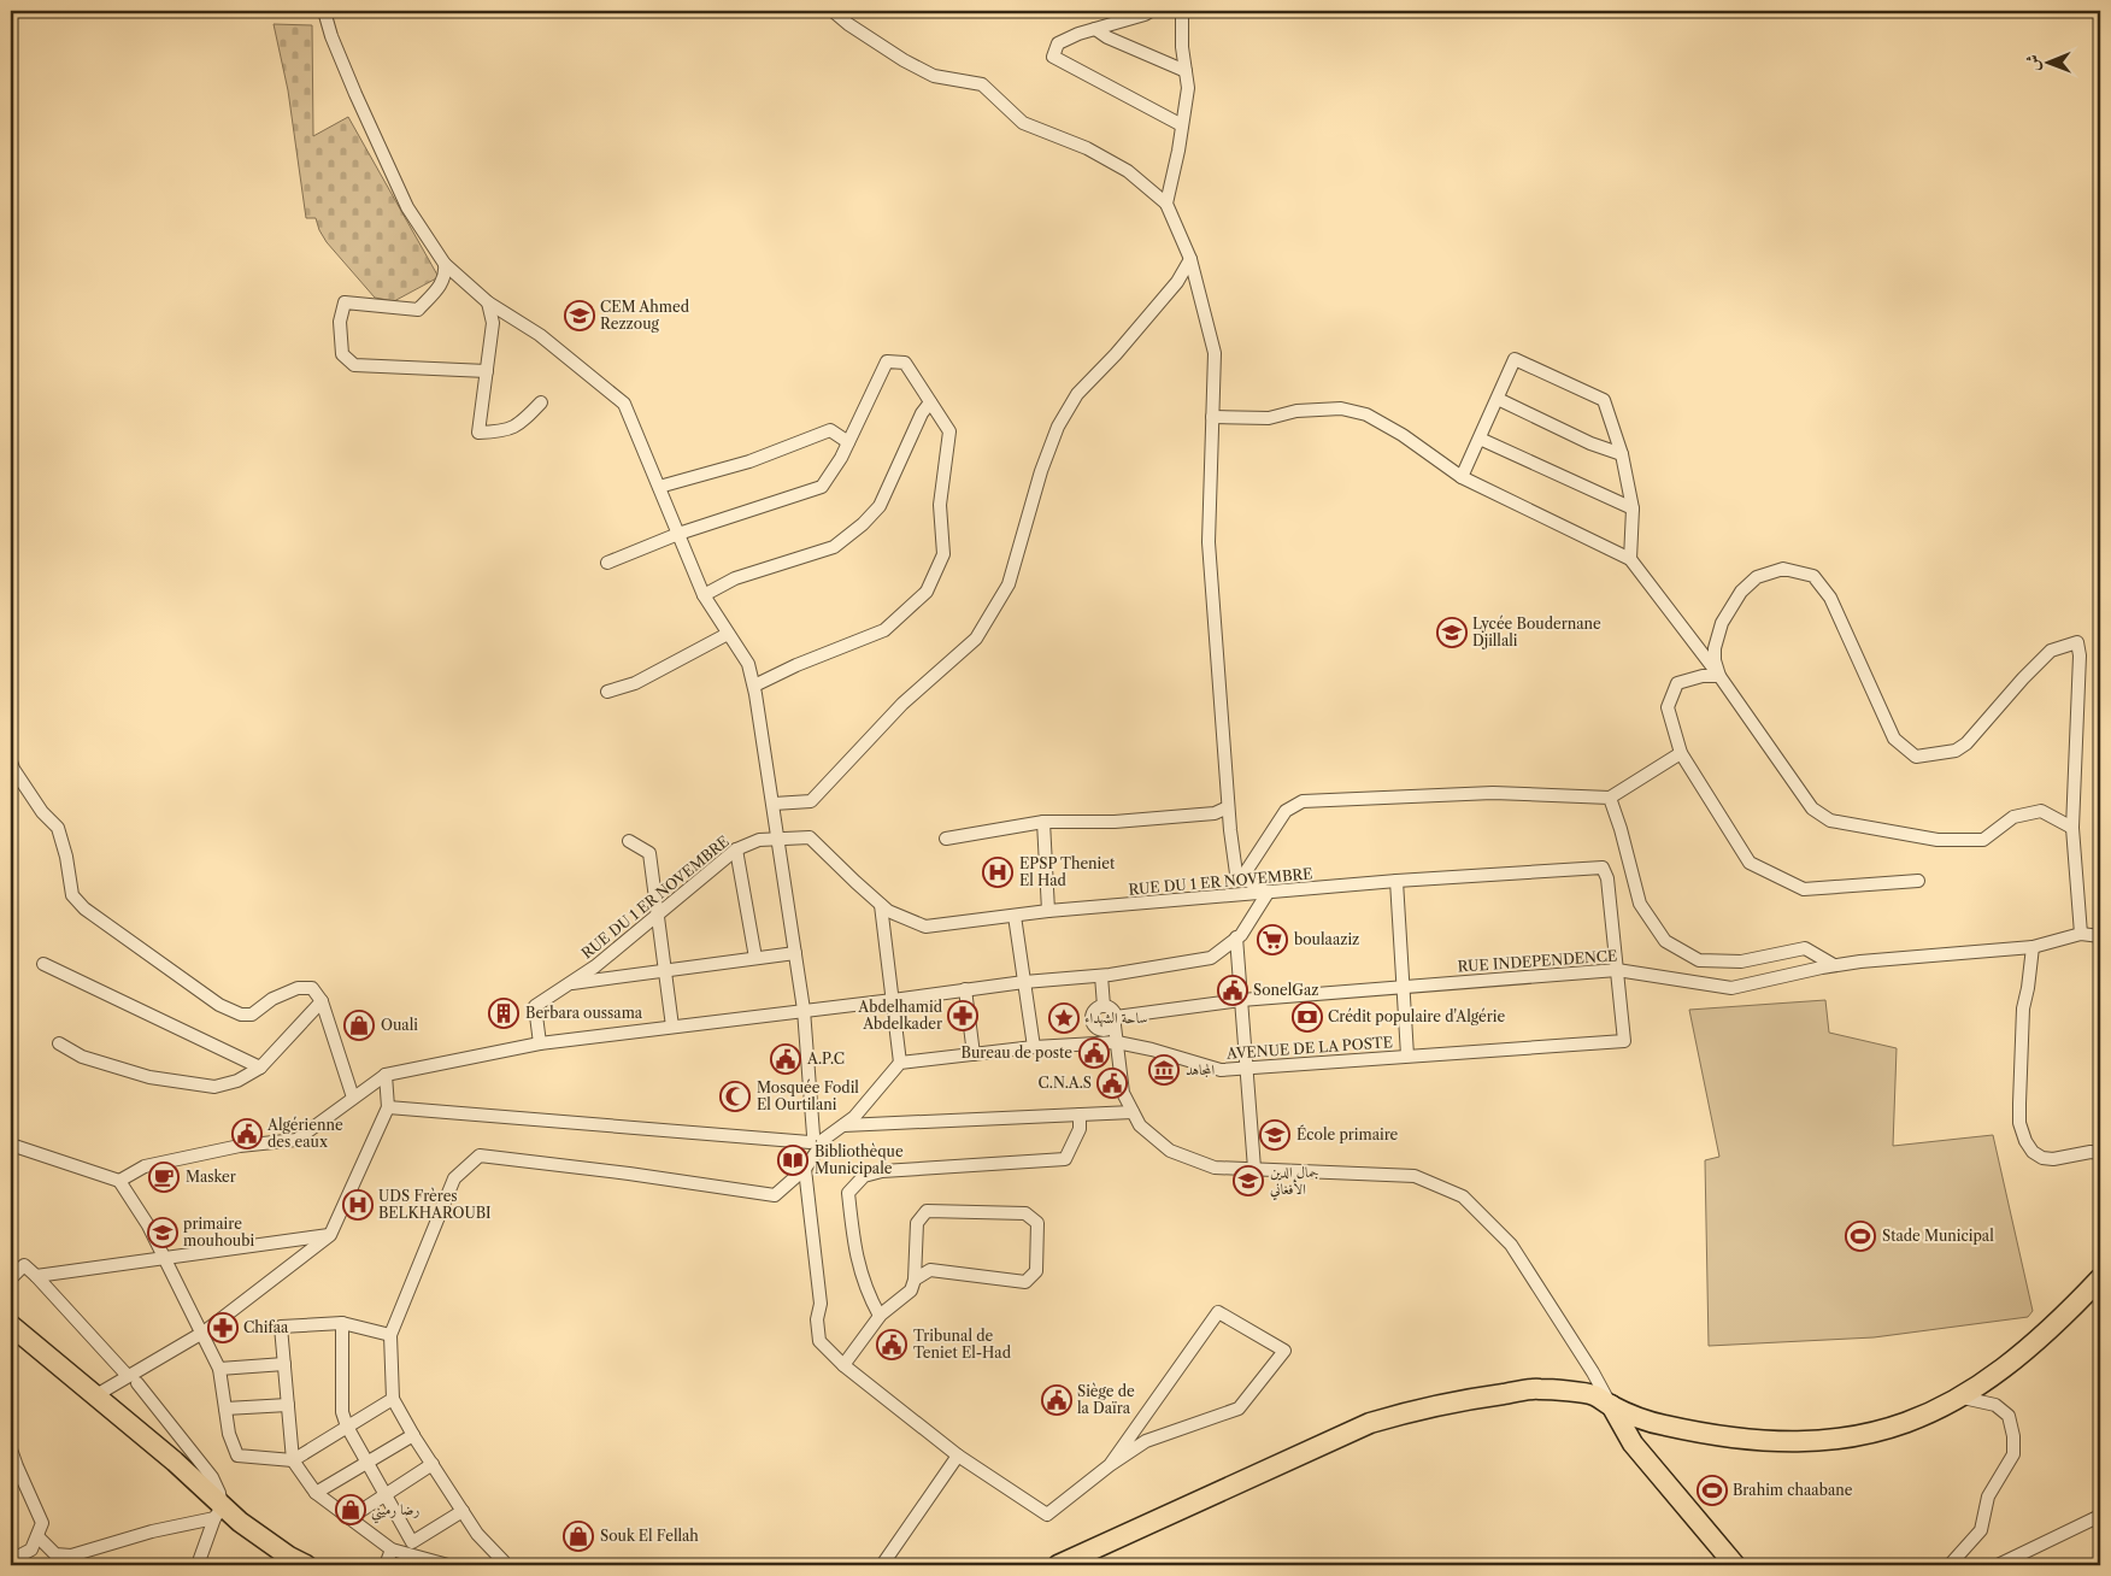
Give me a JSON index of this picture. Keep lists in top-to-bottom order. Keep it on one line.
{"streets":{"street":["RUE DU 1 ER NOVEMBRE","RUE INDEPENDENCE","AVENUE DE LA POSTE"]},"crossings":[["RUE DU 1 ER NOVEMBRE","AVENUE DE LA POSTE"],["RUE INDEPENDENCE","AVENUE DE LA POSTE"]],"places":{"school or university":["CEM Ahmed Rezzoug","Lycée Boudernane Djillali","École primaire","جمال الدين الأفغاني","primaire mouhoubi"],"hospital":["EPSP Theniet El Had","UDS Frères BELKHAROUBI"],"supermarket":["boulaaziz"],"public building":["SonelGaz","Bureau de poste","A.P.C","C.N.A.S","Algérienne des eaux","Tribunal de Teniet El-Had","Siège de la Daïra"],"building":["Berbara oussama"],"pharmacy":["Abdelhamid Abdelkader","Chifaa"],"bank":["Crédit populaire d'Algérie"],"place":["ساحة الشهداء"],"shop":["Ouali","رضا رميني","Souk El Fellah"],"museum":["المجاهد"],"mosque":["Mosquée Fodil El Ourtilani"],"library":["Bibliothèque Municipale"],"cafe":["Masker"],"sports":["Stade Municipal","Brahim chaabane"]},"north":"left"}
